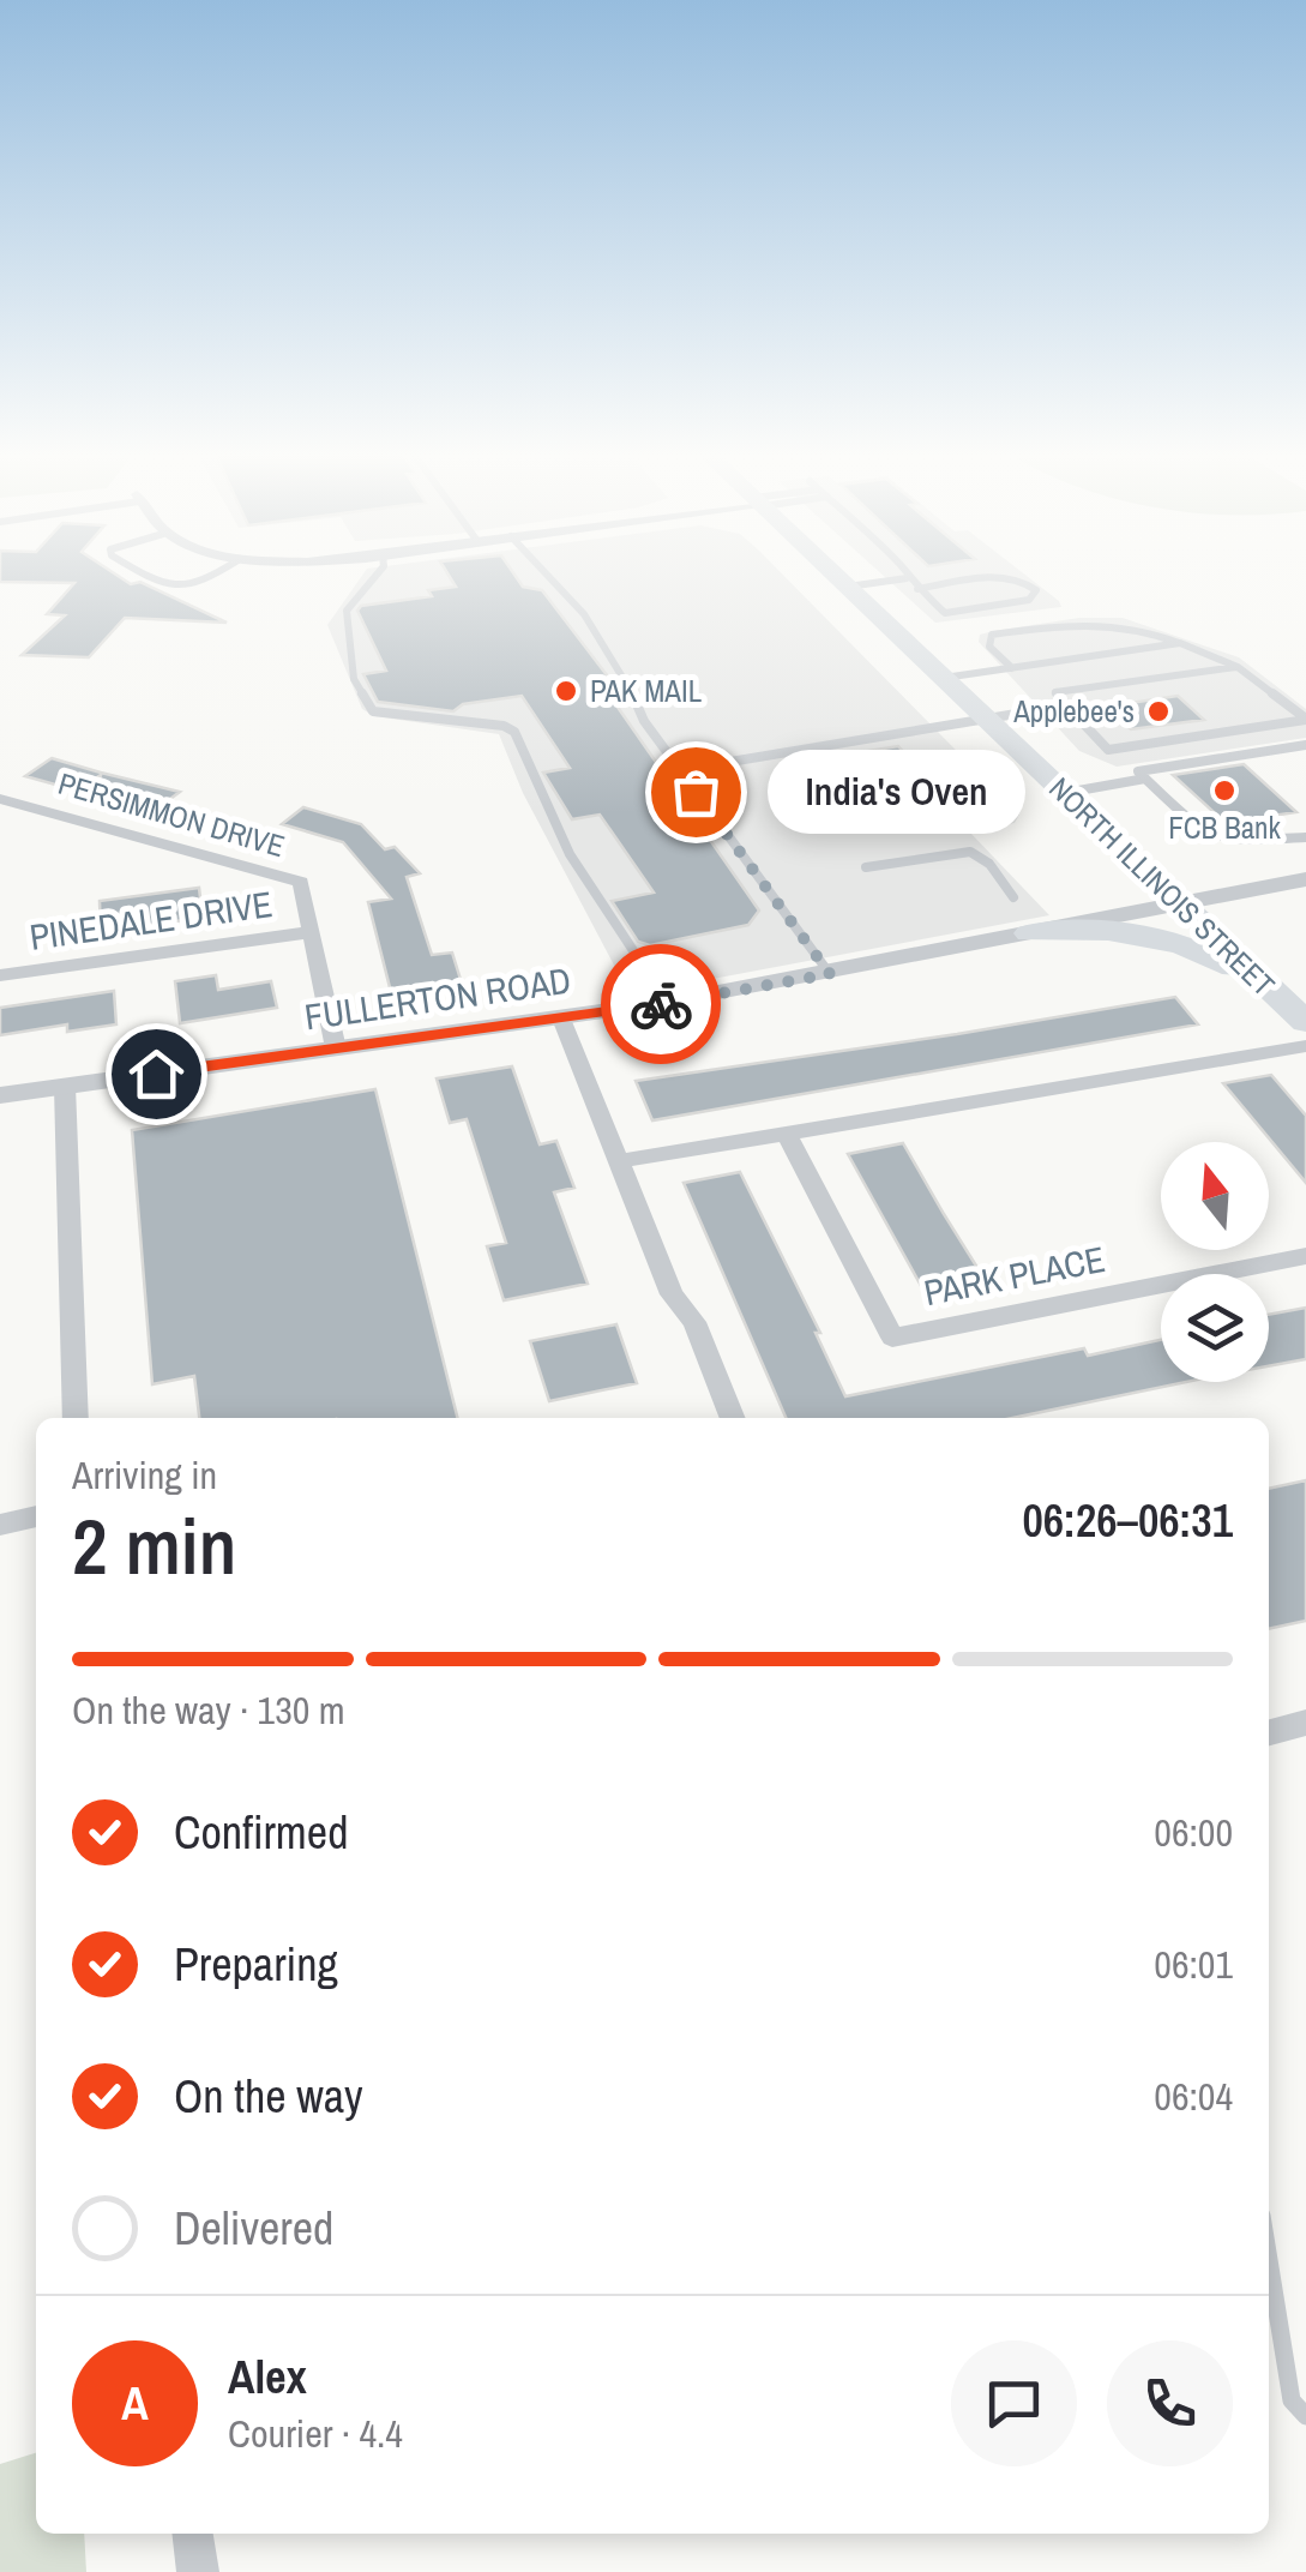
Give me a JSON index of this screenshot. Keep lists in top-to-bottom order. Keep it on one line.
{"streets":{"main road":["NORTH ILLINOIS STREET"],"street":["PERSIMMON DRIVE","PINEDALE DRIVE","FULLERTON ROAD","PARK PLACE"]},"crossings":[["PERSIMMON DRIVE","PINEDALE DRIVE"],["PERSIMMON DRIVE","FULLERTON ROAD"],["NORTH ILLINOIS STREET","FULLERTON ROAD"]],"places":["PAK MAIL","Applebee's","FCB Bank","India's Oven"],"north":"top","page":{"bubble":"India's Oven","heading":["2 min","Arriving in","06:26–06:31"],"panel":["Alex","Courier · 4.4"],"bar":"On the way · 130 m","list":[["Confirmed","06:00"],["Preparing","06:01"],["On the way","06:04"],"Delivered"],"round":"A"}}
